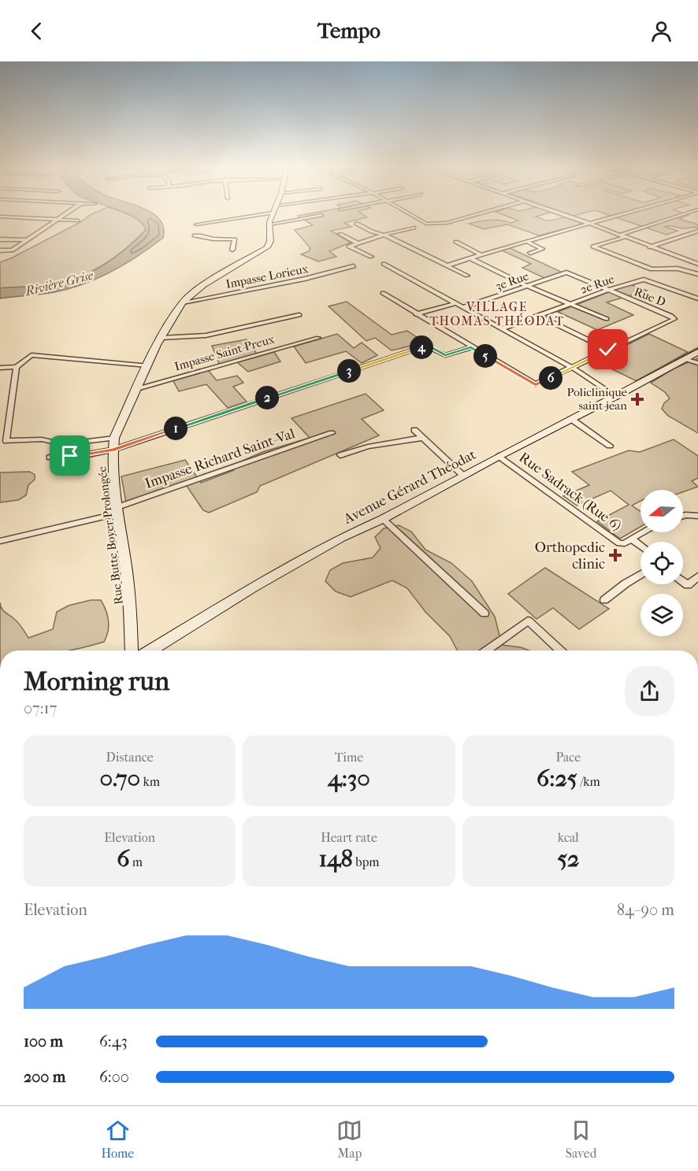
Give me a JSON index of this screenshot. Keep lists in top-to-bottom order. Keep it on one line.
{"streets":{"street":["Impasse Lorieux","3e Rue","2e Rue","Rue D","Impasse Saint-Preux","Impasse Richard Saint-Val","Avenue Gérard Théodat","Rue Sadrack (Rue 6)","Rue Butte Boyer Prolongée"]},"crossings":[["Impasse Lorieux","Rue Butte Boyer Prolongée"],["3e Rue","Rue D"],["2e Rue","Rue D"],["Impasse Saint-Preux","Rue Butte Boyer Prolongée"],["Impasse Richard Saint-Val","Rue Butte Boyer Prolongée"],["Avenue Gérard Théodat","Rue Sadrack (Rue 6)"]],"districts":["VILLAGE THOMAS THÉODAT"],"water":["Rivière Grise"],"places":{"health":["Policlinique saint-jean","Orthopedic clinic"]},"north":"left","page":{"header":"Tempo","pins":["4","5","3","6","2","1"],"heading":["Morning run","07:17"],"stats":[["Distance","0.70 km"],["Time","4:30"],["Pace","6:25 /km"],["Elevation","6 m"],["Heart rate","148 bpm"],["kcal","52"]],"chart":["Elevation","84–90 m"],"list":[{"name":"100 m","note":"6:43"},{"name":"200 m","note":"6:00"}],"tabs":["Home","Map","Saved"]}}
